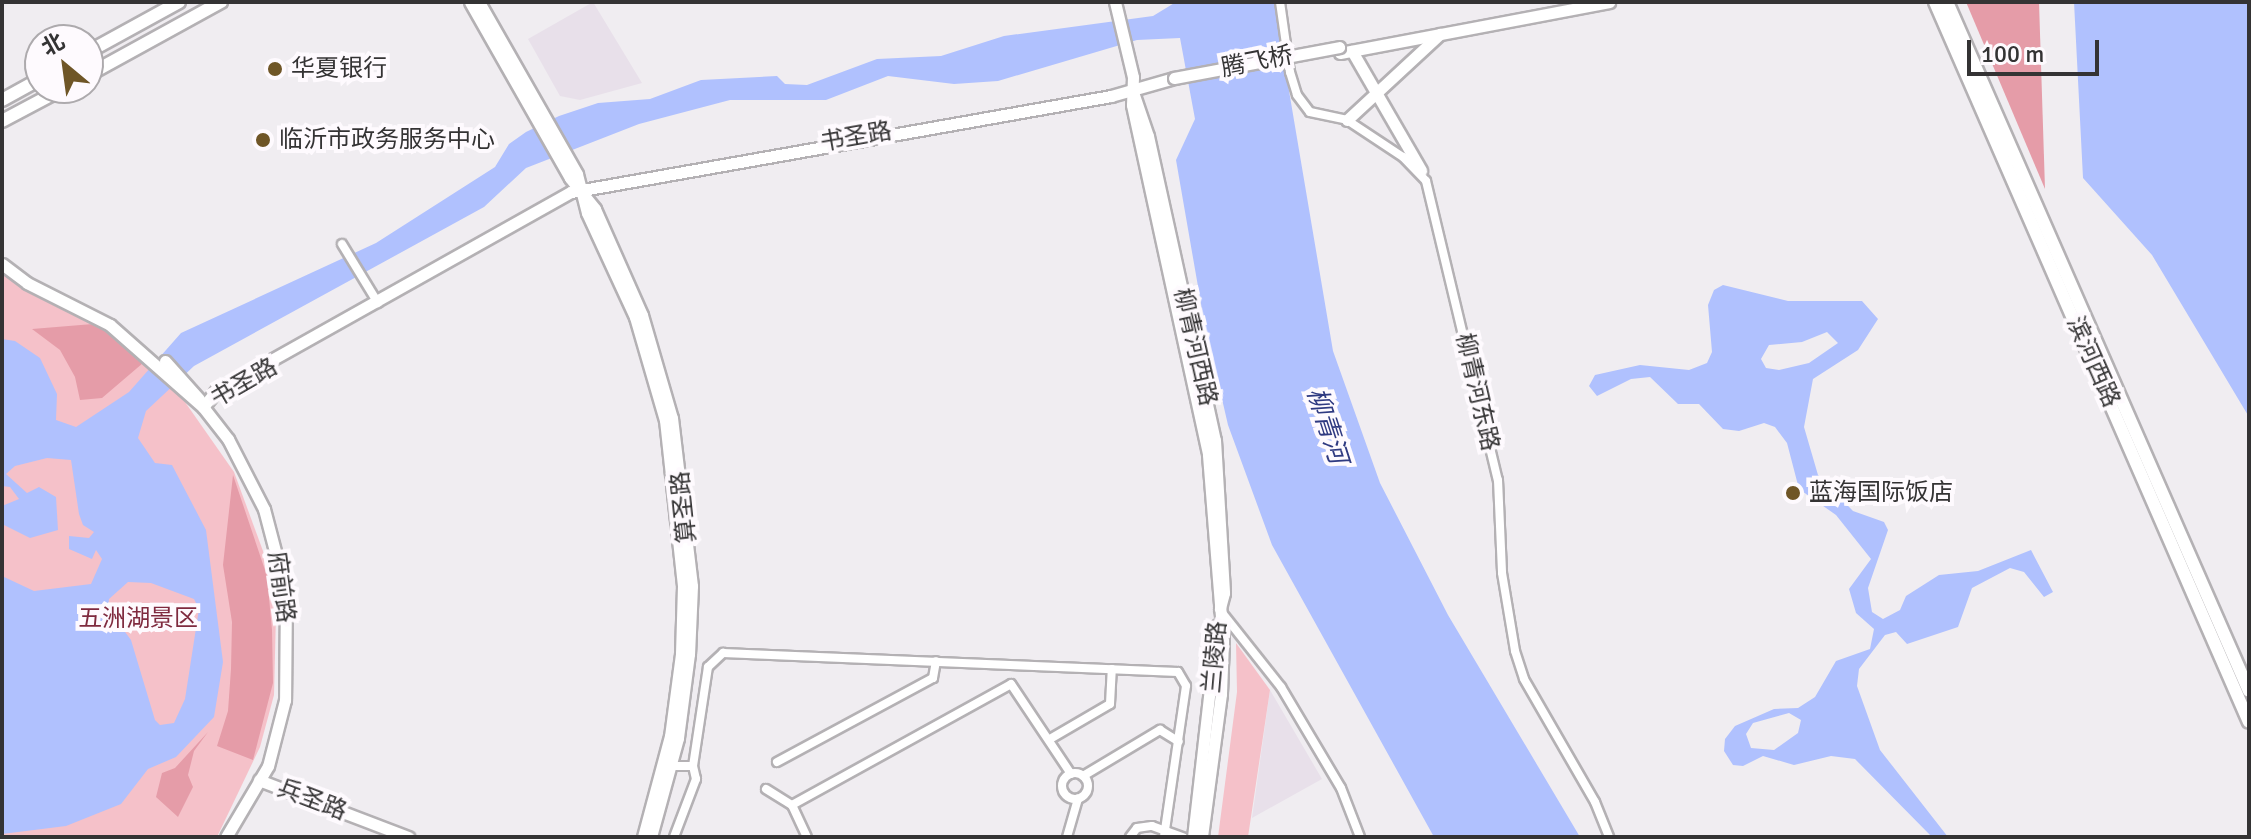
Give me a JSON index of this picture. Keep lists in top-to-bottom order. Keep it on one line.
{"streets":{"main road":["滨河西路"],"street":["腾飞桥","书圣路","柳青河西路","柳青河东路","算圣路","府前路","兰陵路","兵圣路"]},"crossings":[["腾飞桥","书圣路"],["书圣路","柳青河西路"],["书圣路","算圣路"],["书圣路","府前路"],["柳青河西路","兰陵路"],["府前路","兵圣路"]],"water":["柳青河"],"parks":["五洲湖景区"],"places":["华夏银行","临沂市政务服务中心","蓝海国际饭店"],"scale_bar":"100 m","north":"top left"}
